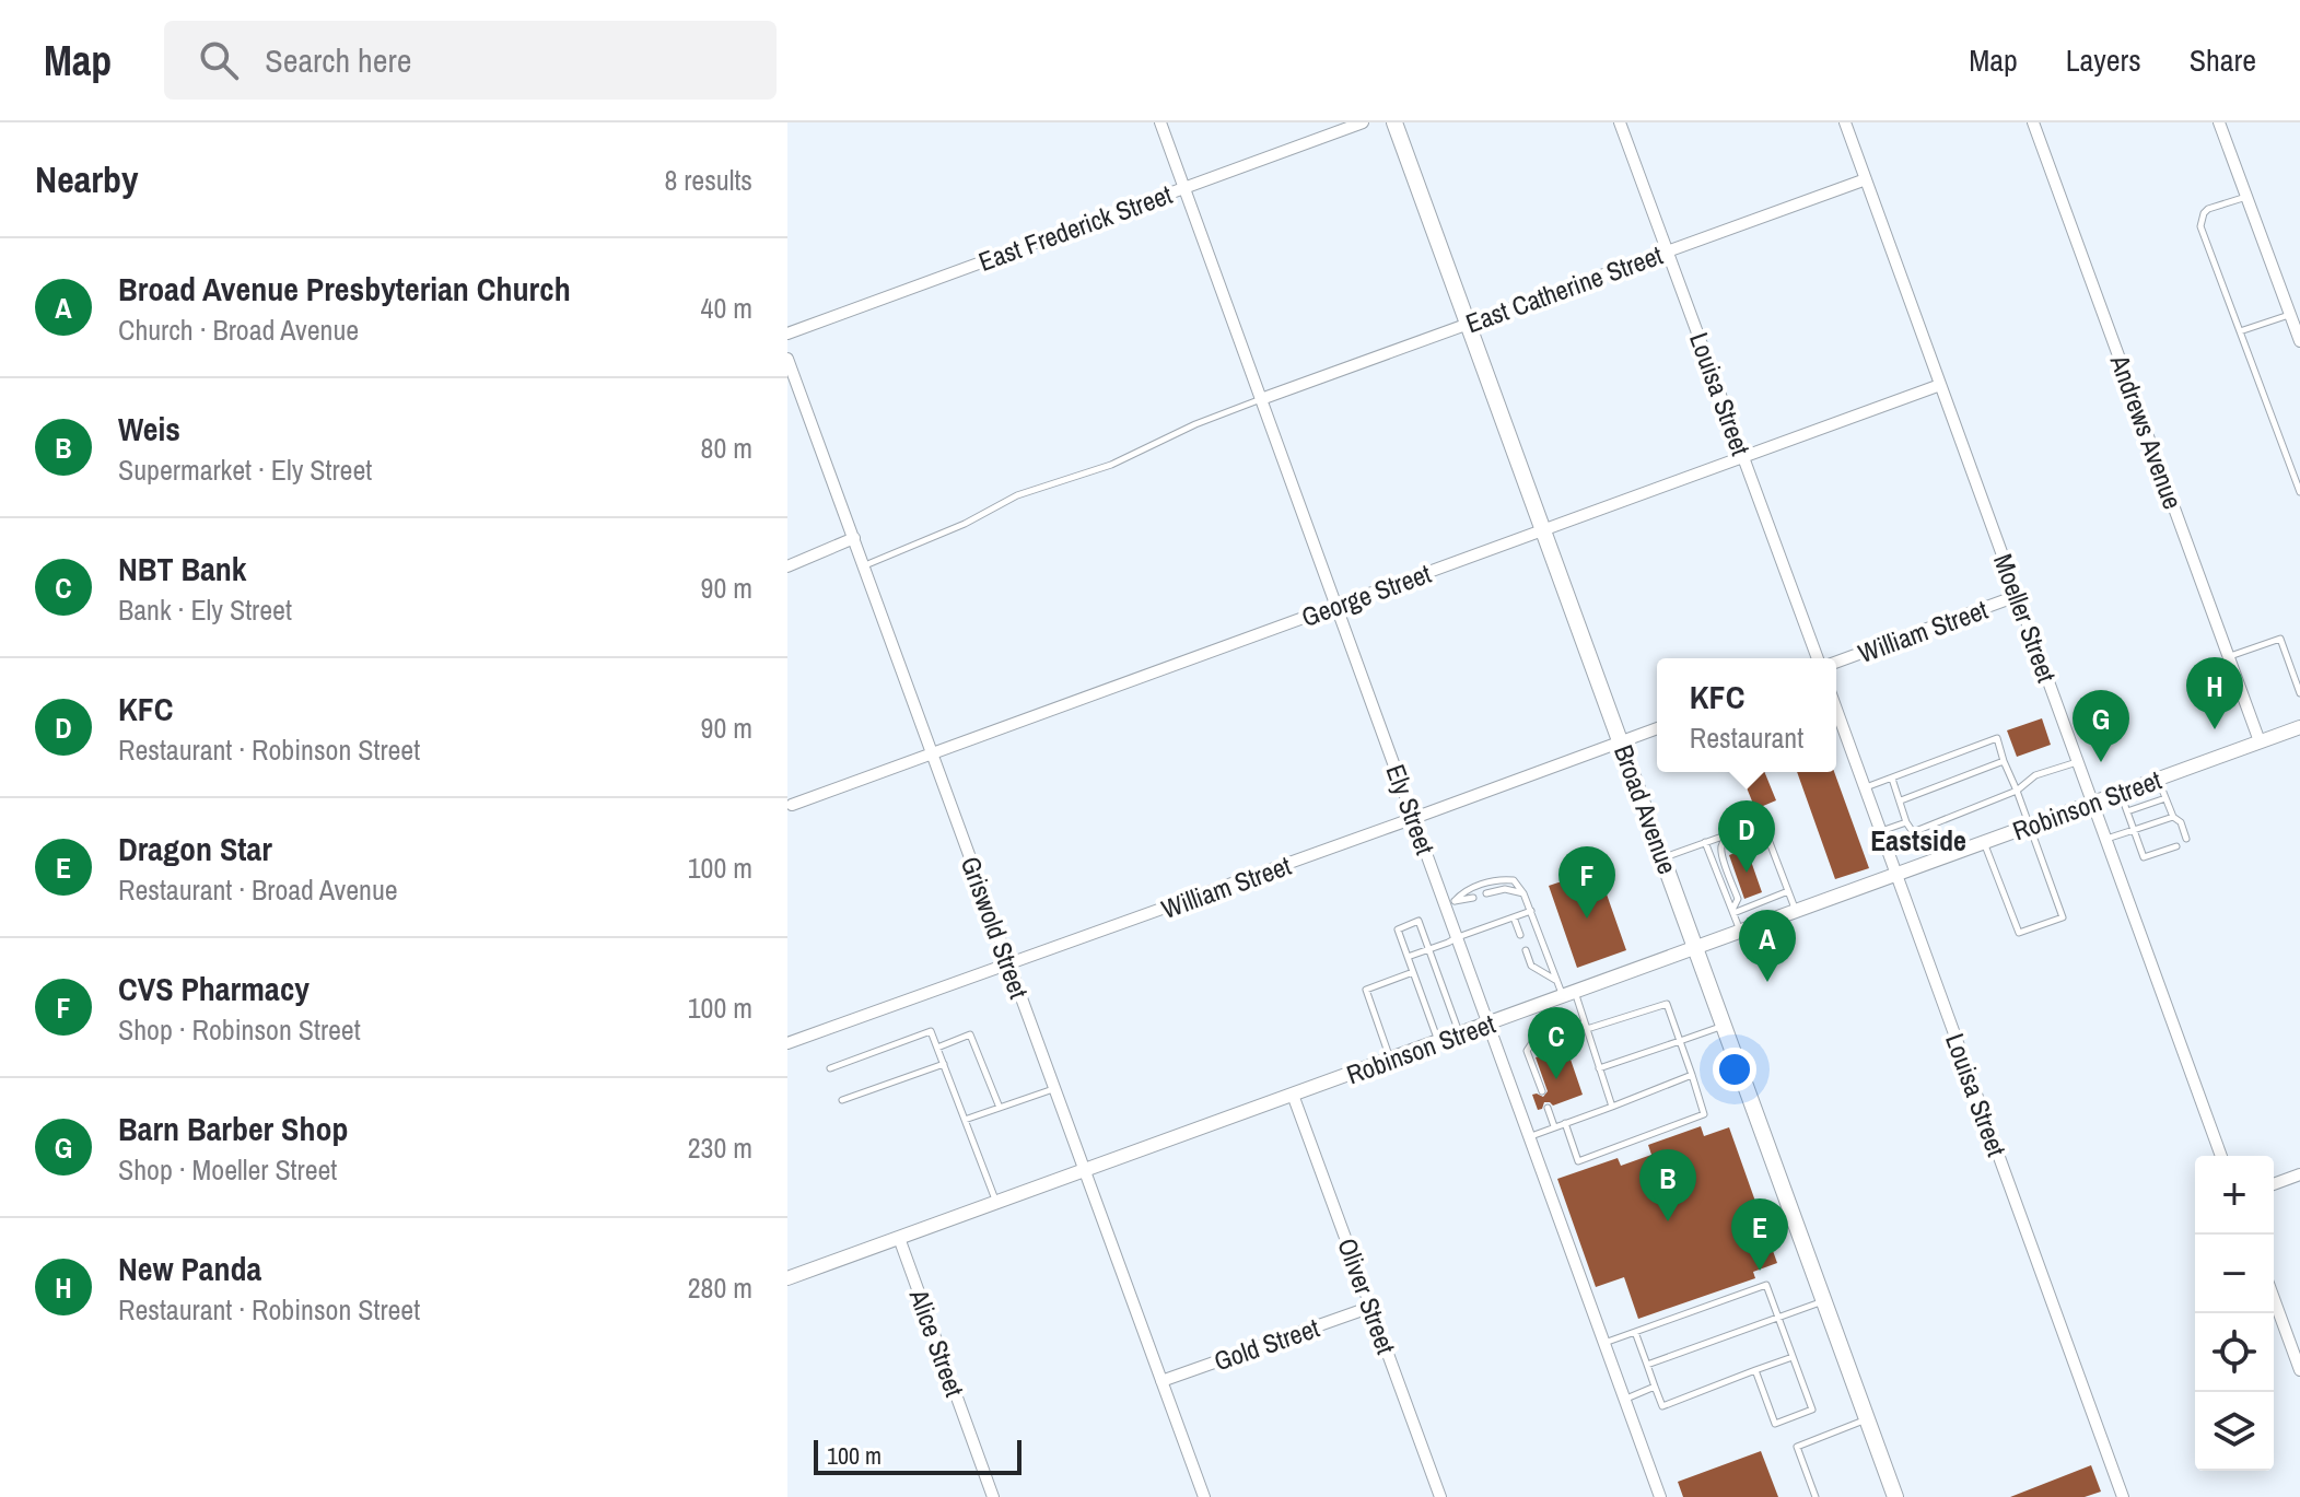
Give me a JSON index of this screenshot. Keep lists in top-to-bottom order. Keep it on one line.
{"streets":{"main road":["Broad Avenue"],"street":["East Frederick Street","East Catherine Street","Louisa Street","Andrews Avenue","George Street","Moeller Street","William Street","Robinson Street","Ely Street","Griswold Street","Oliver Street","Alice Street","Gold Street"]},"crossings":[["East Frederick Street","Ely Street"],["East Catherine Street","Louisa Street"],["East Catherine Street","Moeller Street"],["East Catherine Street","Ely Street"],["East Catherine Street","Broad Avenue"],["Louisa Street","George Street"],["Louisa Street","Robinson Street"],["Andrews Avenue","Robinson Street"],["George Street","Moeller Street"],["George Street","Ely Street"],["George Street","Broad Avenue"],["George Street","Griswold Street"],["Moeller Street","William Street"],["Moeller Street","Robinson Street"],["William Street","Ely Street"],["William Street","Broad Avenue"],["William Street","Griswold Street"],["Robinson Street","Ely Street"],["Robinson Street","Broad Avenue"],["Robinson Street","Griswold Street"],["Robinson Street","Oliver Street"],["Robinson Street","Alice Street"],["Griswold Street","Gold Street"],["Oliver Street","Gold Street"]],"districts":["Eastside"],"scale_bar":"100 m","page":{"header":"Map","search":"Search here","nav":["Map","Layers","Share"],"heading":["Nearby","8 results"],"list":[{"mark":"A","name":"Broad Avenue Presbyterian Church","note":"Church · Broad Avenue","value":"40 m"},{"mark":"B","name":"Weis","note":"Supermarket · Ely Street","value":"80 m"},{"mark":"C","name":"NBT Bank","note":"Bank · Ely Street","value":"90 m"},{"mark":"D","name":"KFC","note":"Restaurant · Robinson Street","value":"90 m"},{"mark":"E","name":"Dragon Star","note":"Restaurant · Broad Avenue","value":"100 m"},{"mark":"F","name":"CVS Pharmacy","note":"Shop · Robinson Street","value":"100 m"},{"mark":"G","name":"Barn Barber Shop","note":"Shop · Moeller Street","value":"230 m"},{"mark":"H","name":"New Panda","note":"Restaurant · Robinson Street","value":"280 m"}],"pins":["H","G","D","F","A","C","B","E"],"popup":["KFC","Restaurant"],"map_buttons":["+","−"],"scale":"100 m"}}
